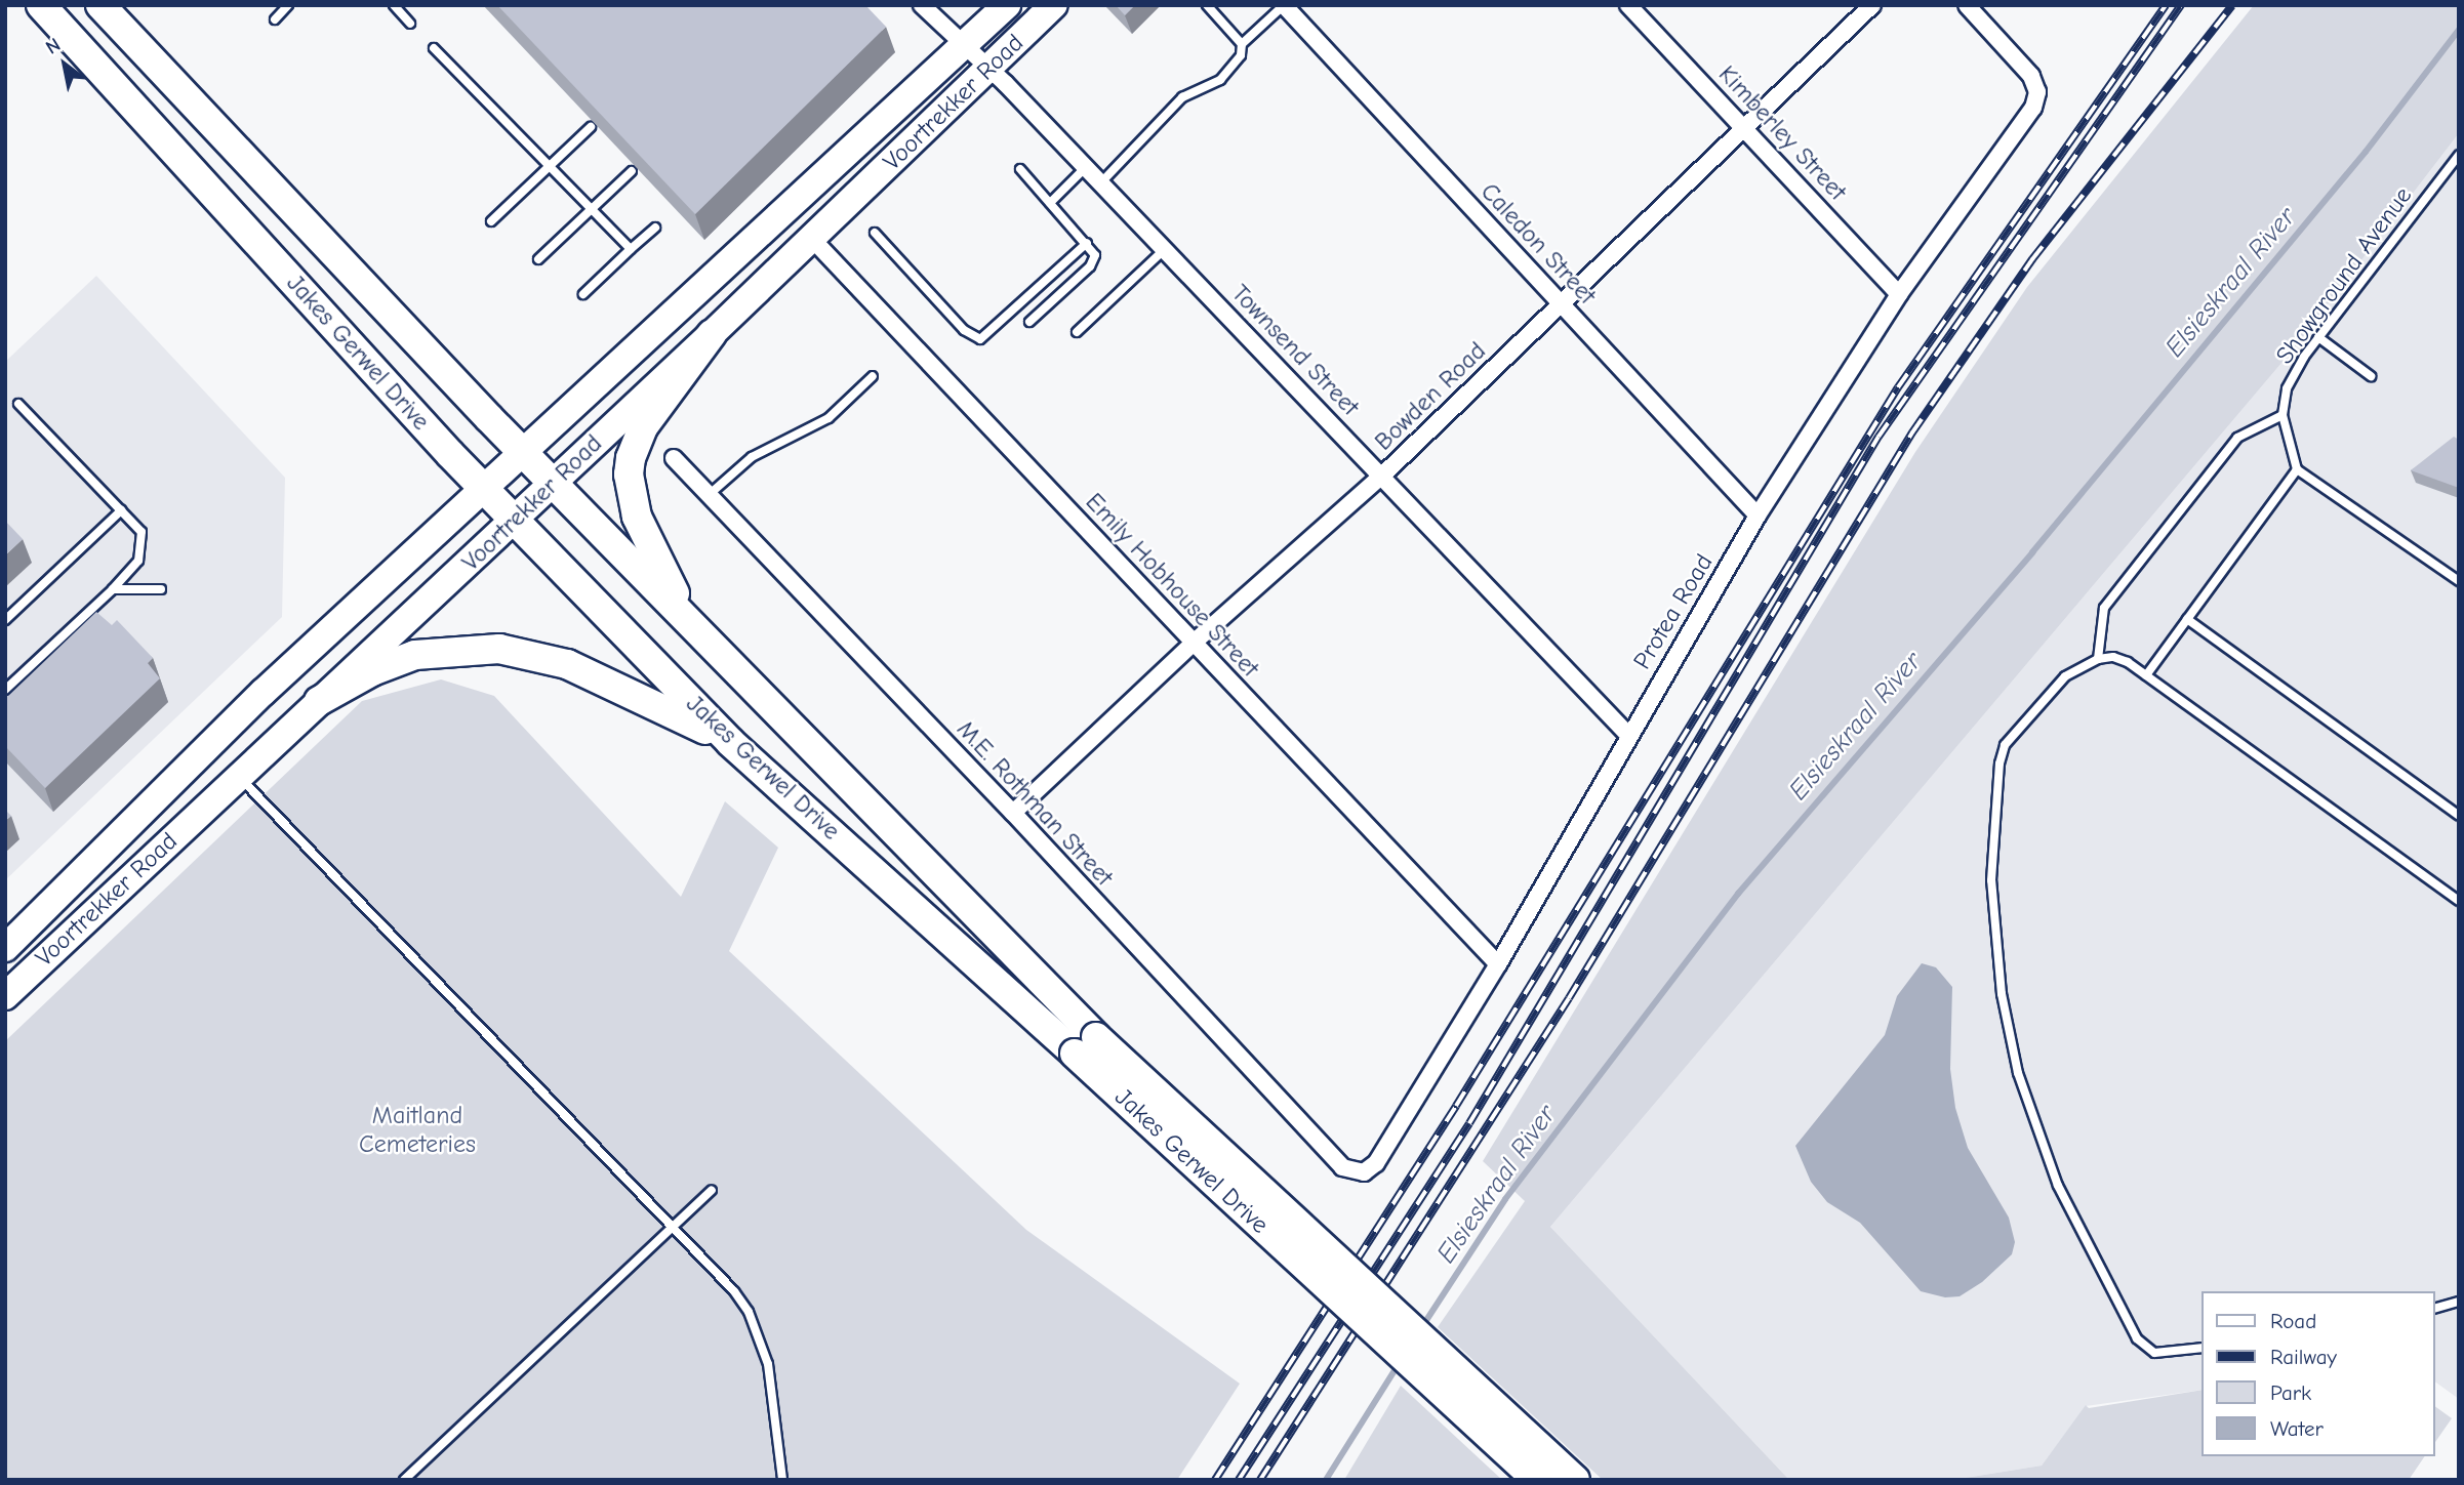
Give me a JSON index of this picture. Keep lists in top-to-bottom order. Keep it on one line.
{"streets":{"highway":["Jakes Gerwel Drive"],"main road":["Voortrekker Road"],"street":["Kimberley Street","Caledon Street","Townsend Street","Bowden Road","Emily Hobhouse Street","Protea Road","M.E. Rothman Street"],"lane":["Showground Avenue"]},"crossings":[["Voortrekker Road","Townsend Street"],["Voortrekker Road","Jakes Gerwel Drive"],["Voortrekker Road","Emily Hobhouse Street"],["Kimberley Street","Bowden Road"],["Kimberley Street","Protea Road"],["Caledon Street","Bowden Road"],["Caledon Street","Protea Road"],["Townsend Street","Bowden Road"],["Townsend Street","Protea Road"],["Bowden Road","Emily Hobhouse Street"],["Bowden Road","M.E. Rothman Street"],["Emily Hobhouse Street","Protea Road"],["Protea Road","M.E. Rothman Street"]],"water":["Elsieskraal River"],"parks":["Maitland Cemeteries"],"legend":["Road","Railway","Park","Water"],"north":"top left"}
